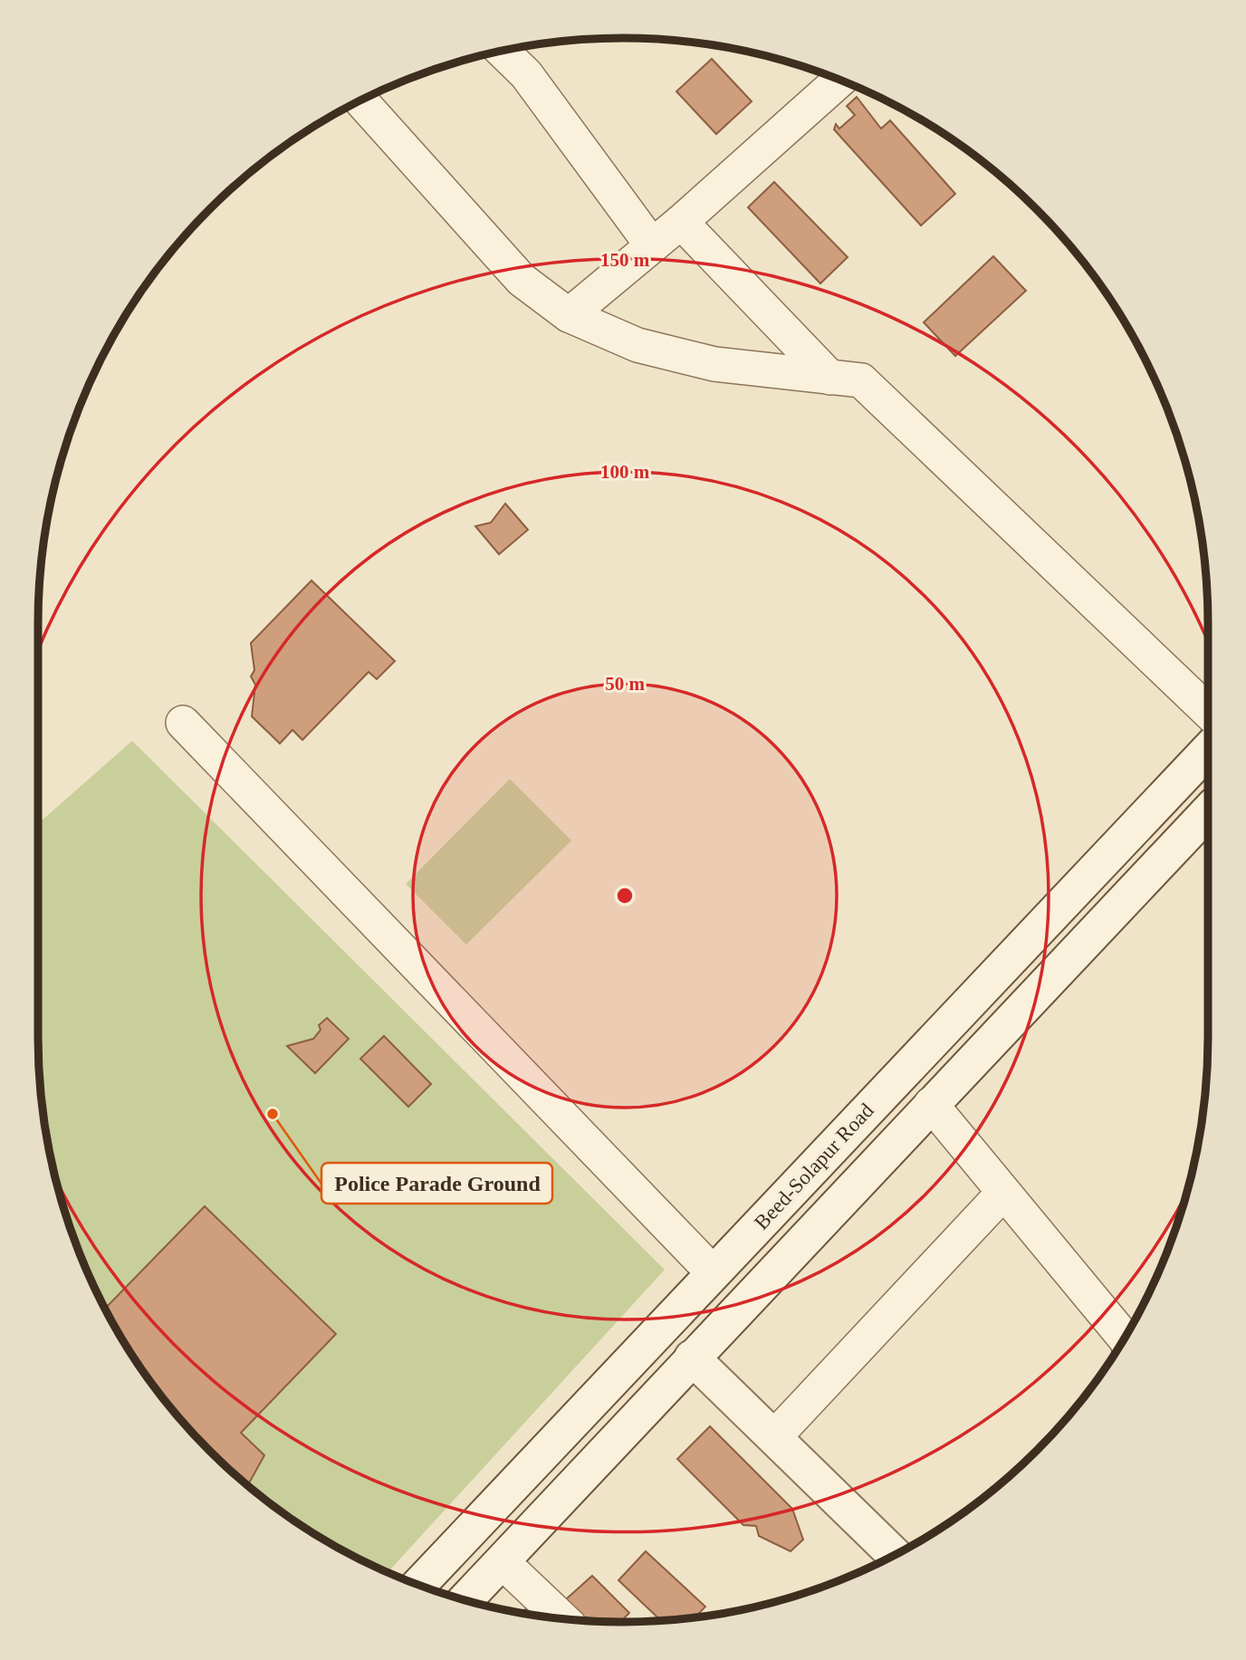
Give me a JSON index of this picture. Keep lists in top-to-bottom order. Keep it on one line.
{"streets":{"main road":["Beed-Solapur Road"]},"places":["Police Parade Ground"],"rings":["150 m","100 m","50 m"]}
